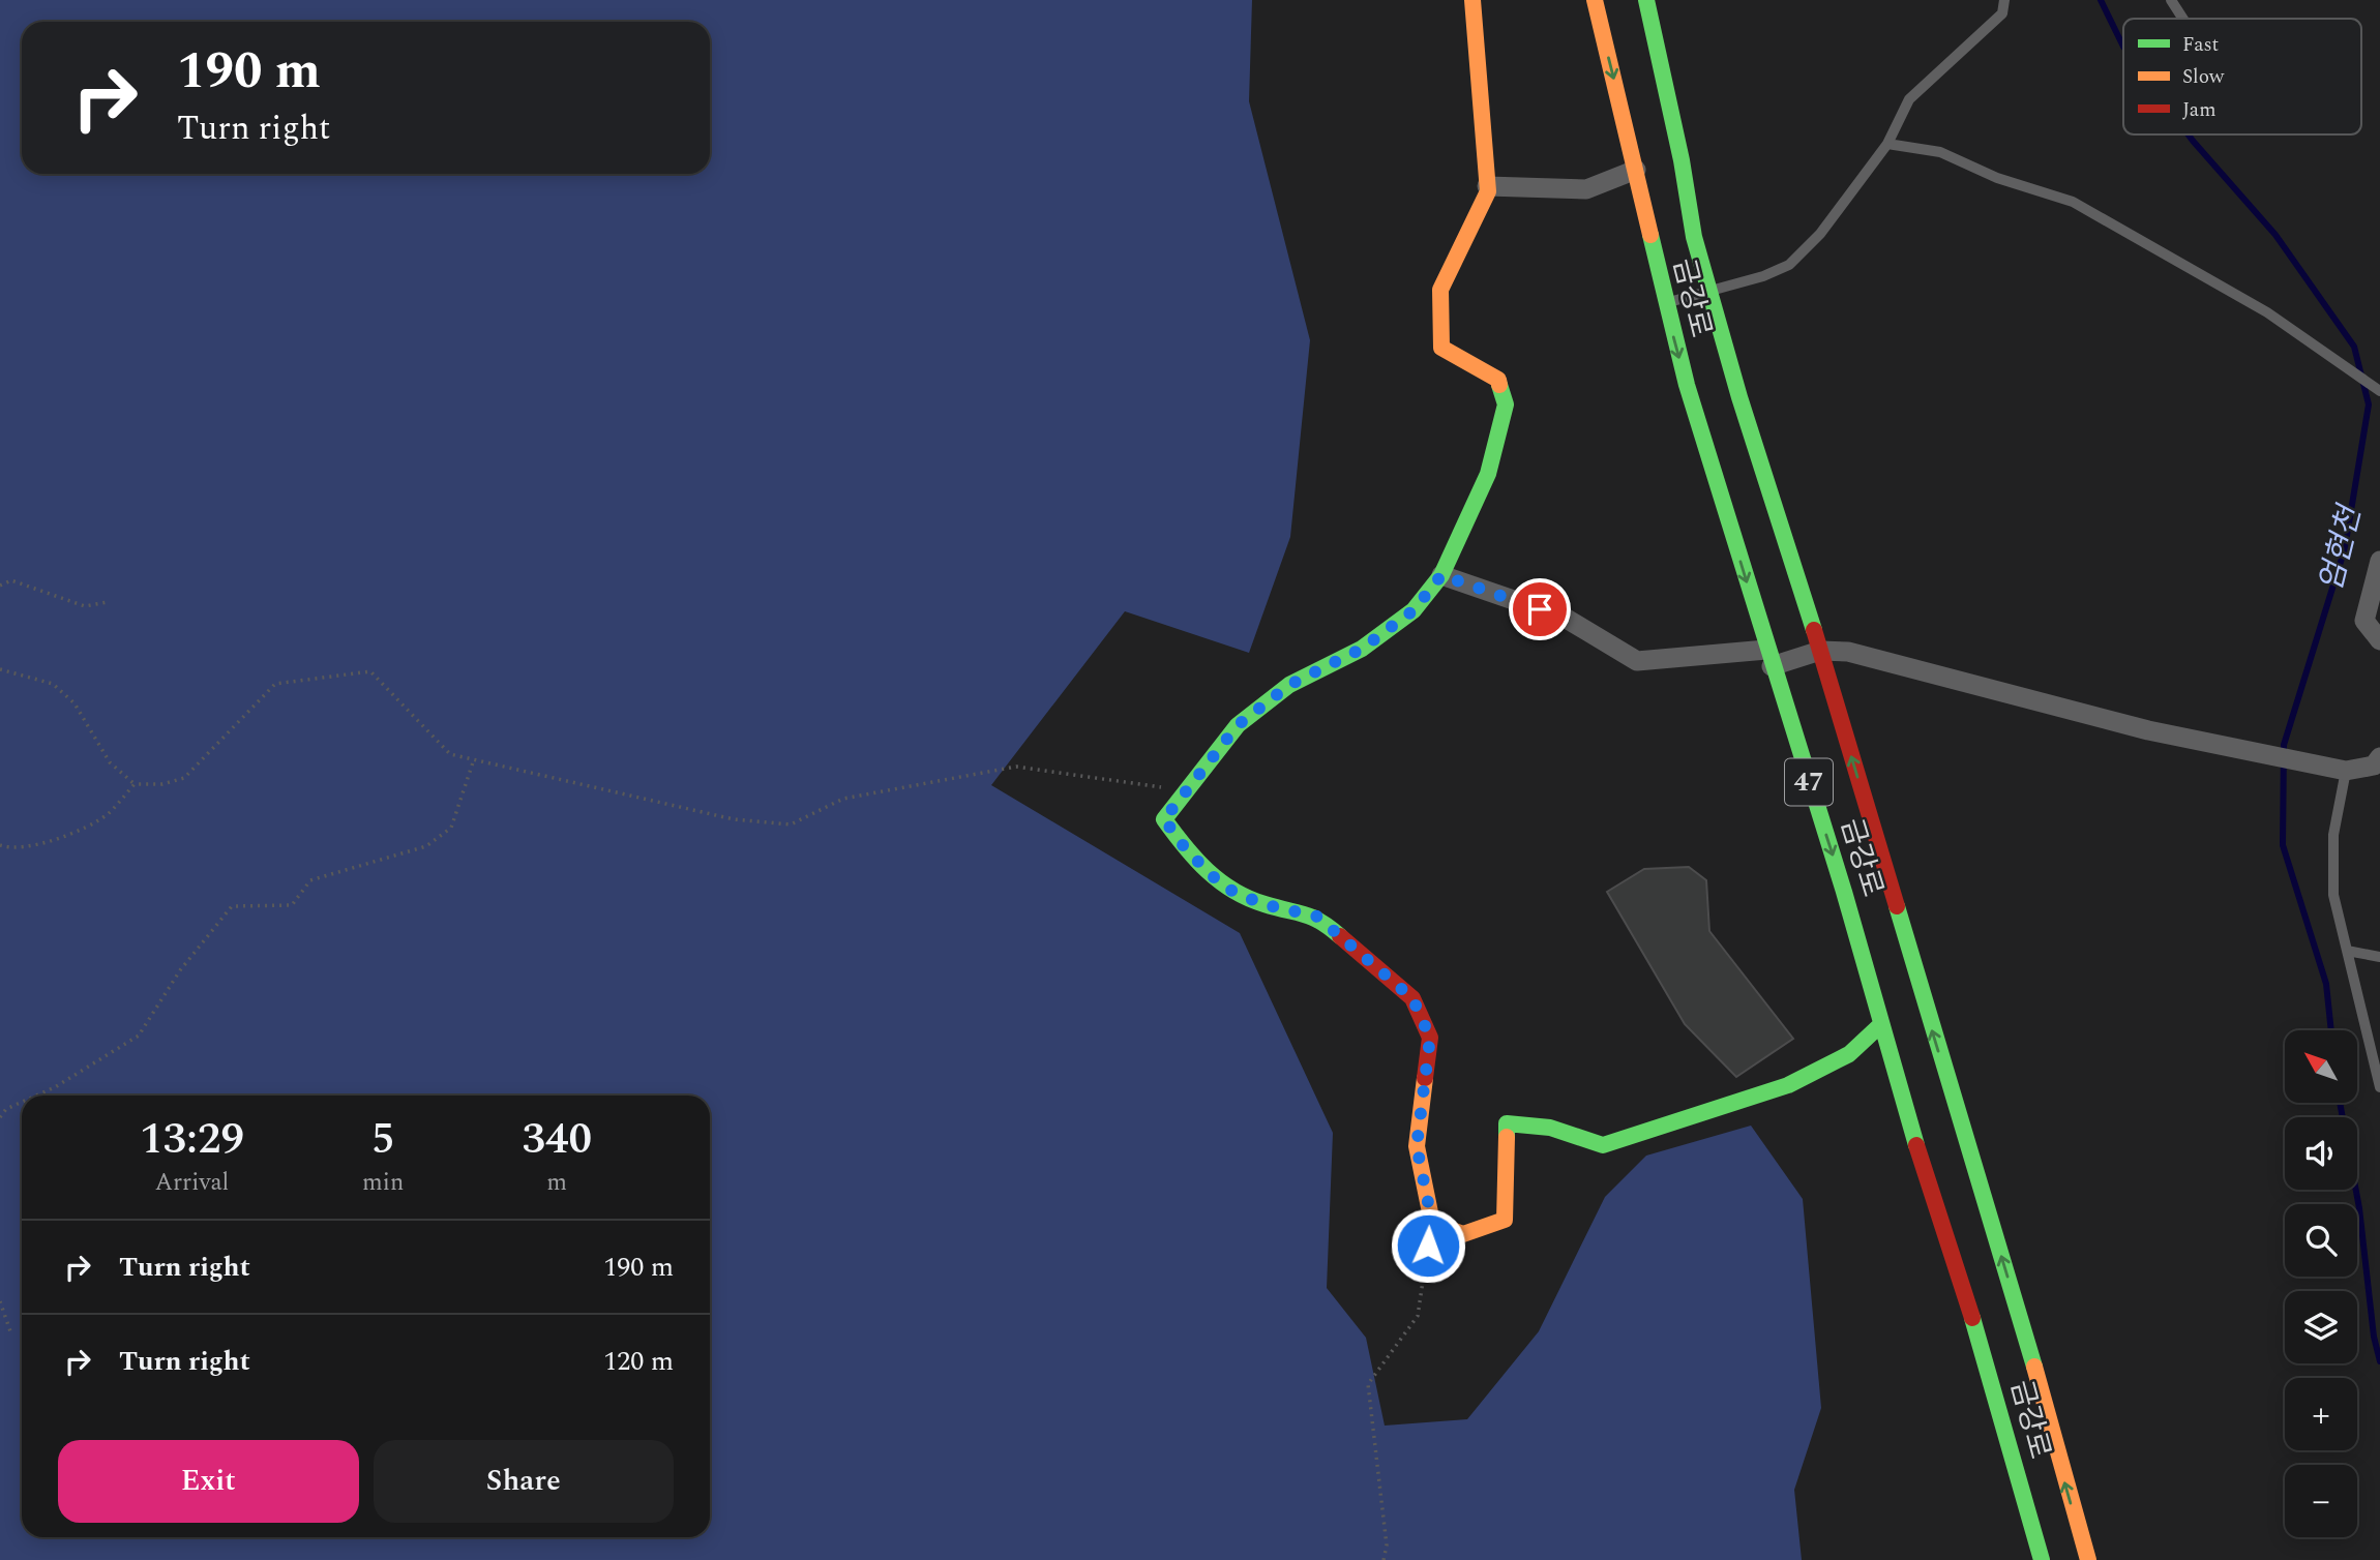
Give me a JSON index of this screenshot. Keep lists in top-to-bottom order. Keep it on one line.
{"streets":{"main road":["금강로","47"]},"water":["엄현천"],"legend":["Fast","Slow","Jam"],"north":"top left","page":{"turn":["190 m","Turn right"],"map_buttons":["+","−"],"eta":["13:29","Arrival","5","min","340","m"],"list":[{"name":"Turn right","value":"190 m"},{"name":"Turn right","value":"120 m"}],"buttons":["Exit","Share"]}}
